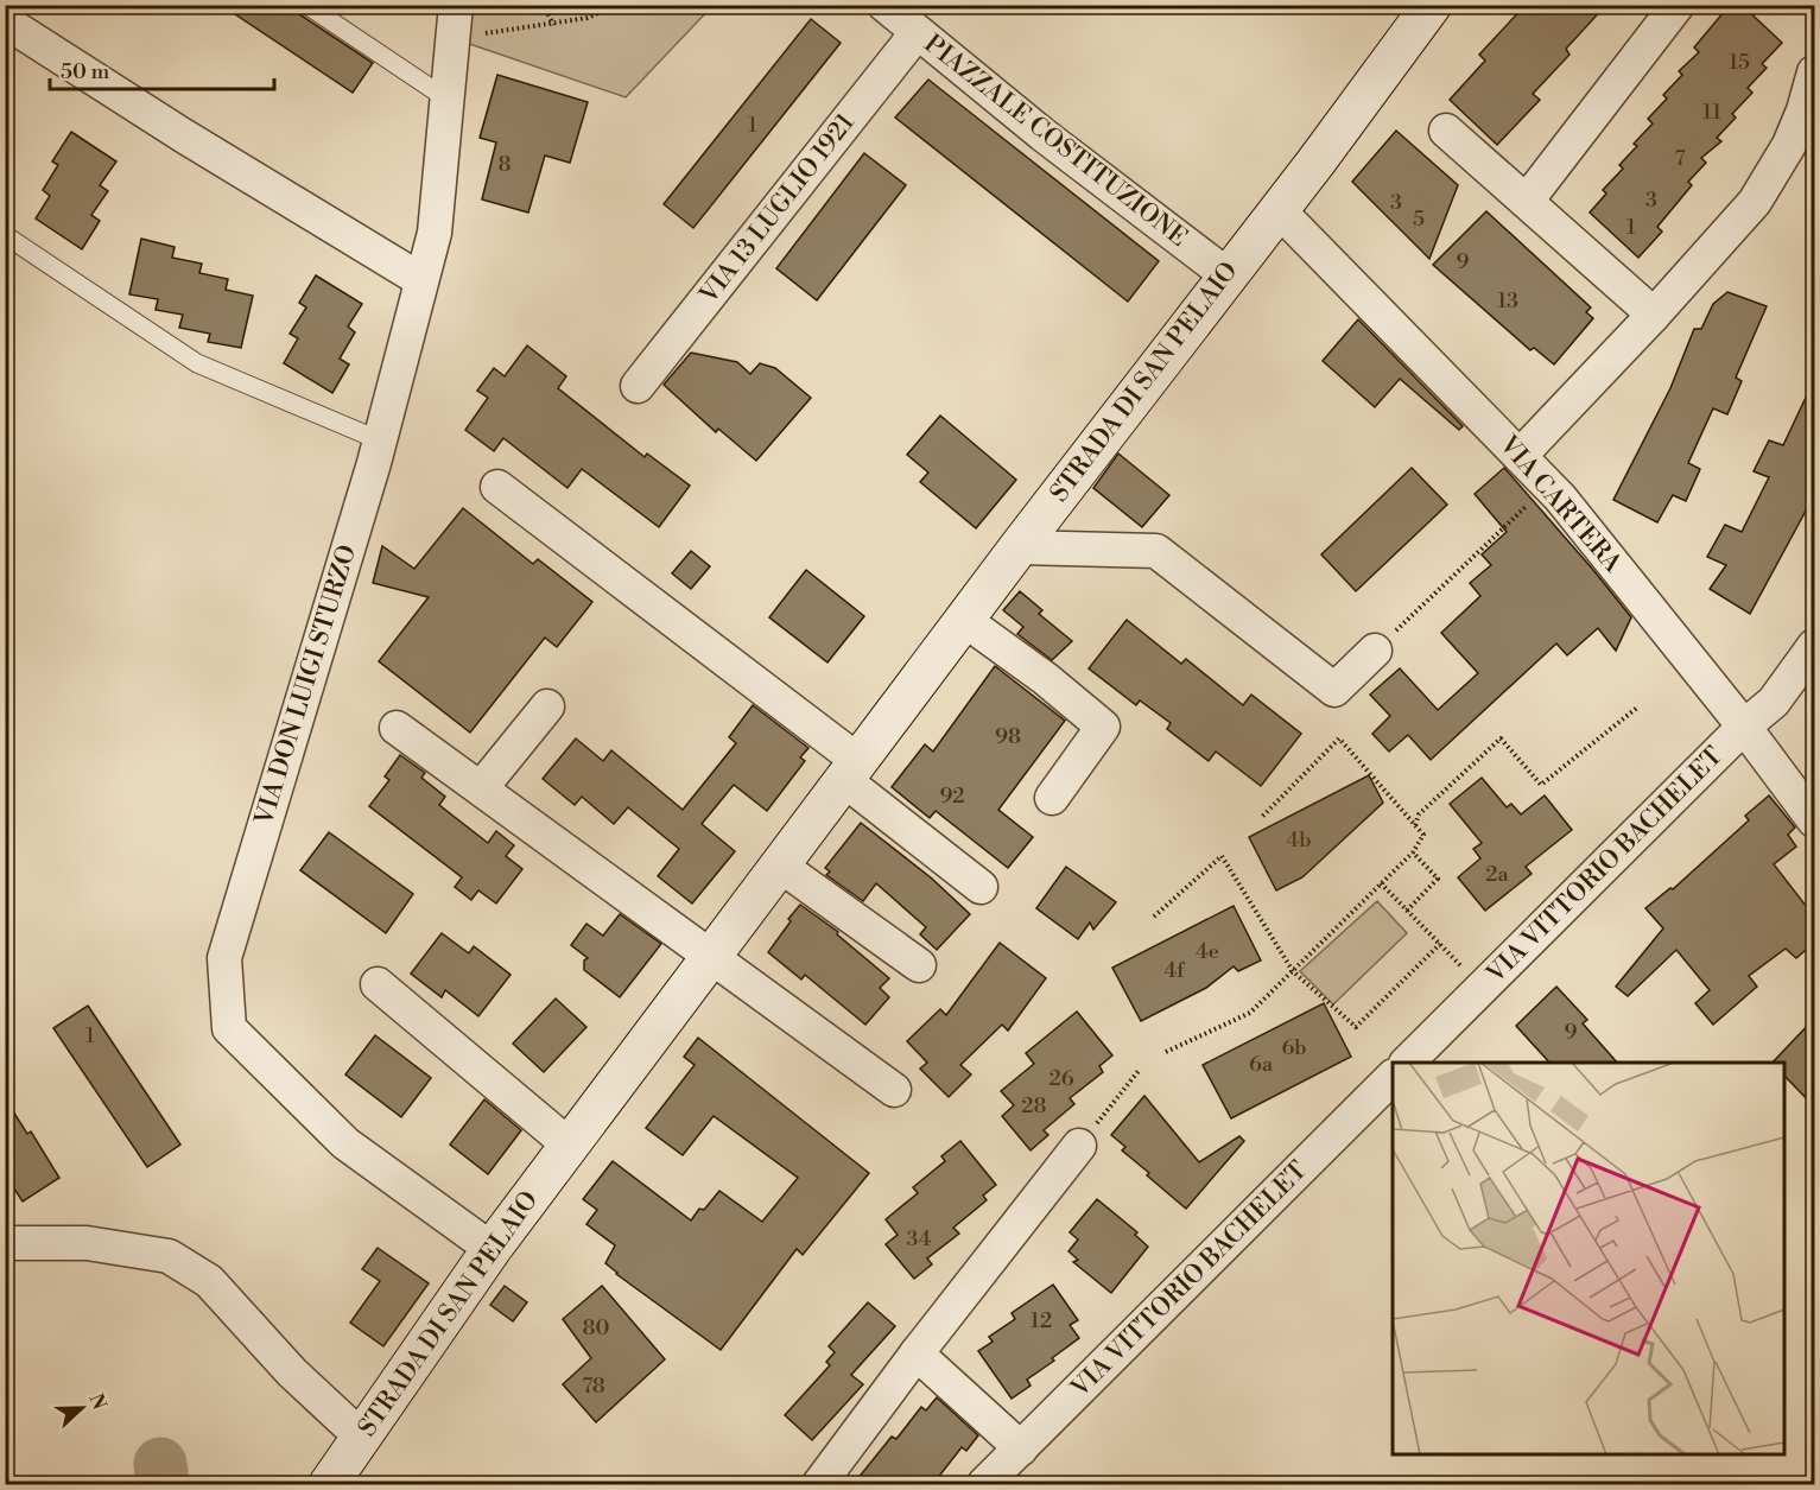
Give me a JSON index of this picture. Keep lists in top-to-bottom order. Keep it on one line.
{"streets":{"main road":["STRADA DI SAN PELAIO"],"street":["PIAZZALE COSTITUZIONE","VIA 13 LUGLIO 1921","VIA CARTERA","VIA DON LUIGI STURZO","VIA VITTORIO BACHELET"]},"crossings":[["PIAZZALE COSTITUZIONE","VIA 13 LUGLIO 1921"],["PIAZZALE COSTITUZIONE","STRADA DI SAN PELAIO"],["STRADA DI SAN PELAIO","VIA CARTERA"],["STRADA DI SAN PELAIO","VIA DON LUIGI STURZO"],["VIA CARTERA","VIA VITTORIO BACHELET"]],"house_numbers":["15","11","1","7","8","3","3","5","1","9","13","98","92","4b","2a","4e","4f","9","1","6b","6a","26","28","34","12","80","78"],"scale_bar":"50 m","north":"right"}
